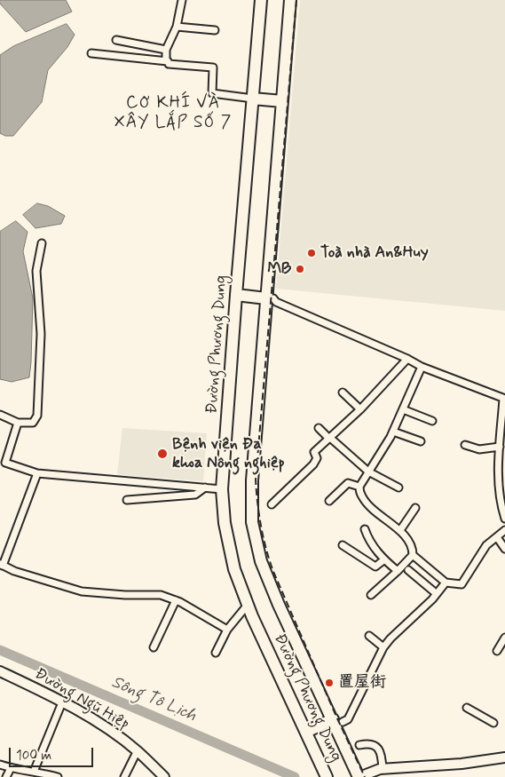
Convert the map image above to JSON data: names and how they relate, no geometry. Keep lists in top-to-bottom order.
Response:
{
  "streets": {
    "highway": ["Đường Phương Dung"],
    "street": ["Đường Ngũ Hiệp"]
  },
  "districts": ["CƠ KHÍ VÀ XÂY LẮP SỐ 7"],
  "water": ["Sông Tô Lịch"],
  "places": [
    "Toà nhà An&Huy",
    "MB",
    "Bệnh viện Đa khoa Nông nghiệp",
    "置屋街"
  ],
  "scale_bar": "100 m"
}
